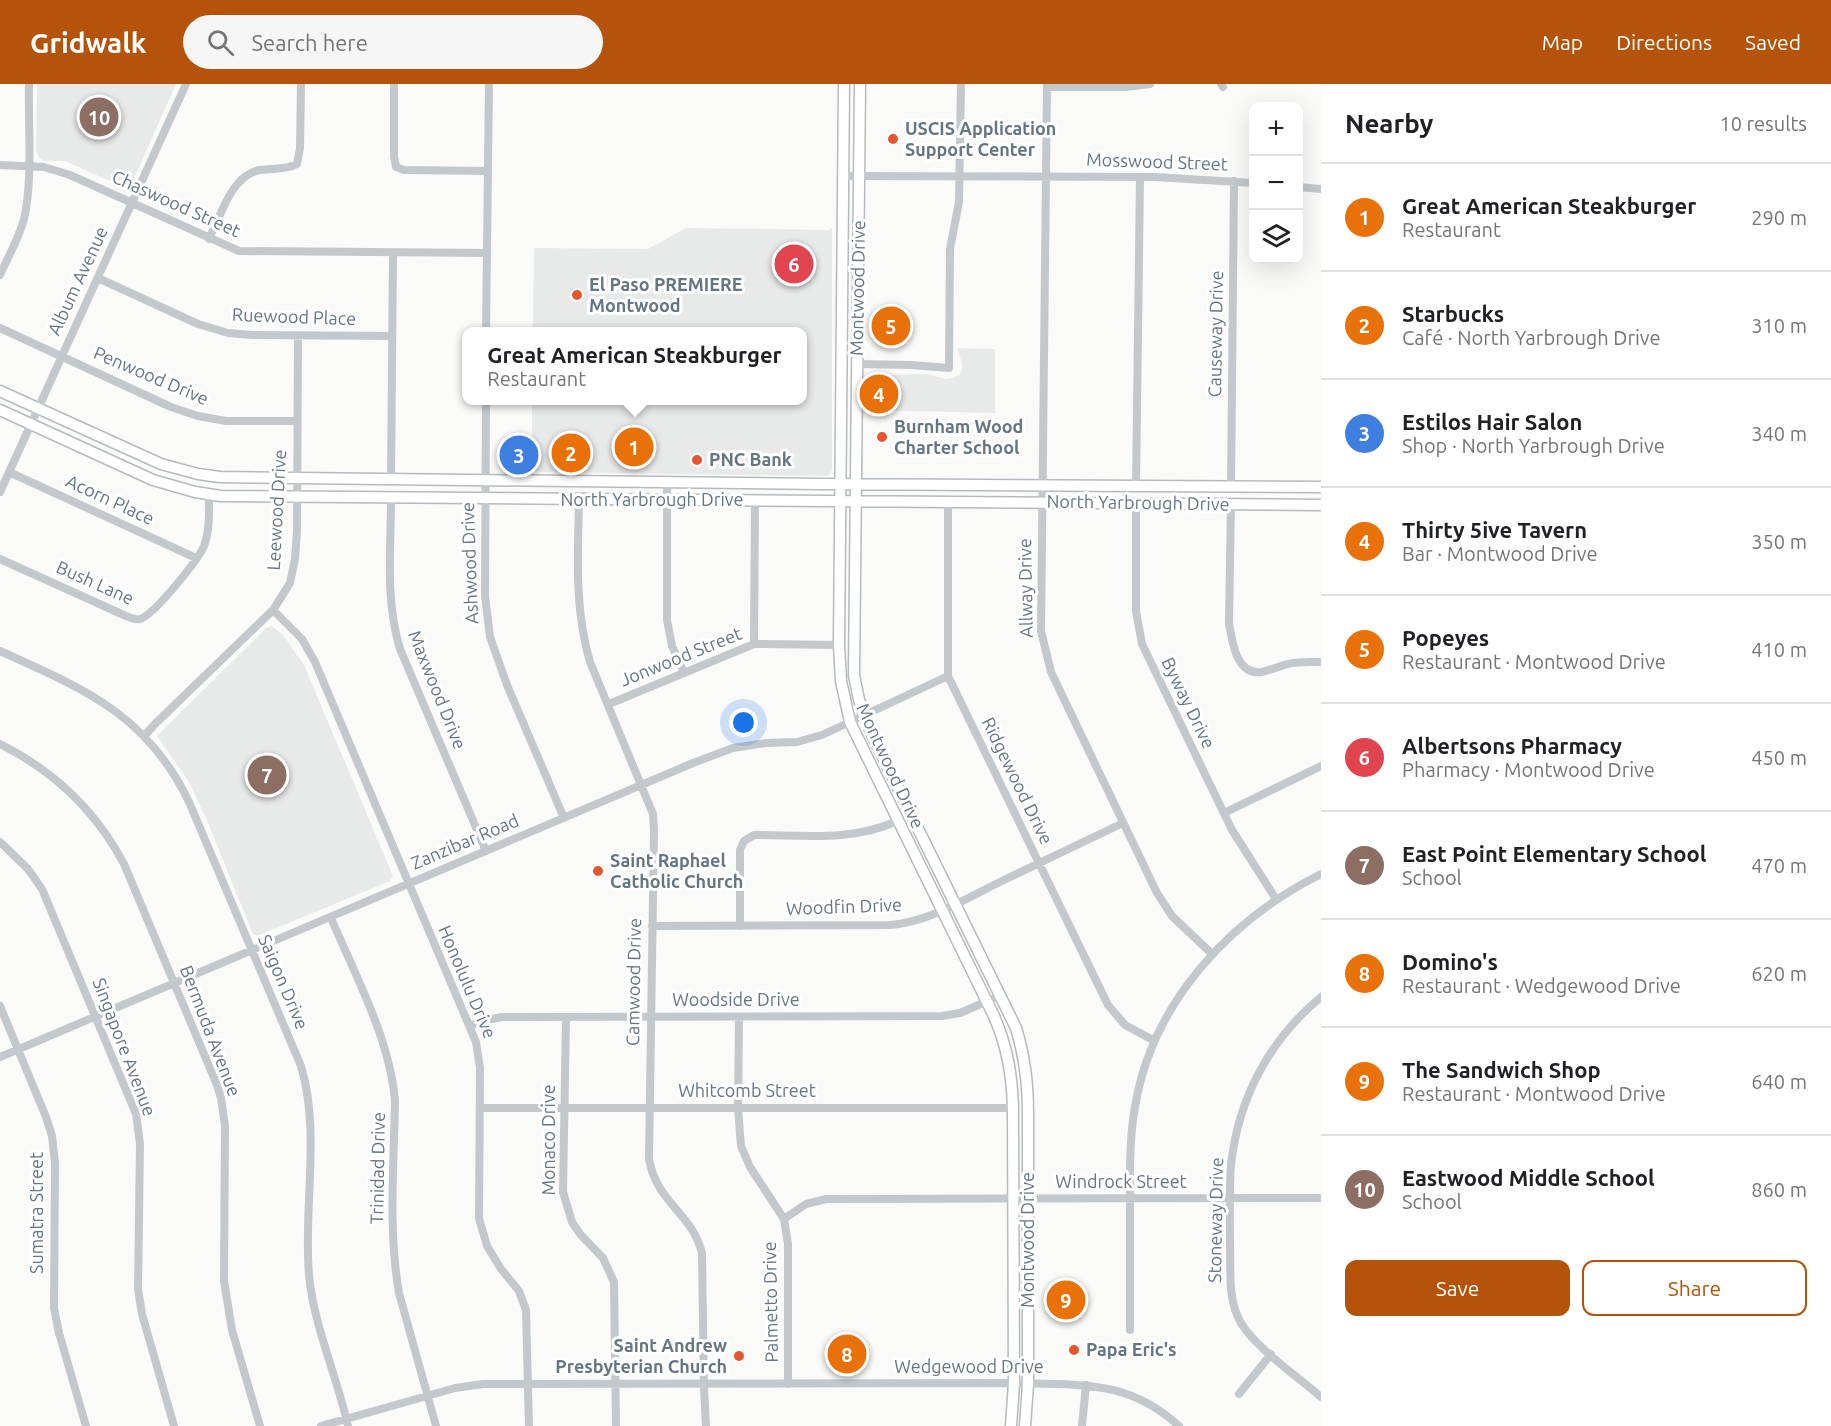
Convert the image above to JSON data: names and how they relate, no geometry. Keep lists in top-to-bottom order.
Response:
{
  "streets": {
    "main road": ["Montwood Drive", "North Yarbrough Drive"],
    "street": [
      "Mosswood Street",
      "Chaswood Street",
      "Album Avenue",
      "Ruewood Place",
      "Causeway Drive",
      "Penwood Drive",
      "Acorn Place",
      "Leewood Drive",
      "Ashwood Drive",
      "Bush Lane",
      "Allway Drive",
      "Jonwood Street",
      "Maxwood Drive",
      "Byway Drive",
      "Ridgewood Drive",
      "Zanzibar Road",
      "Woodfin Drive",
      "Saigon Drive",
      "Honolulu Drive",
      "Camwood Drive",
      "Woodside Drive",
      "Bermuda Avenue",
      "Singapore Avenue",
      "Whitcomb Street",
      "Monaco Drive",
      "Trinidad Drive",
      "Windrock Street",
      "Sumatra Street",
      "Stoneway Drive",
      "Palmetto Drive",
      "Wedgewood Drive"
    ]
  },
  "crossings": [
    ["Mosswood Street", "Montwood Drive"],
    ["Mosswood Street", "Causeway Drive"],
    ["Mosswood Street", "Allway Drive"],
    ["Chaswood Street", "Album Avenue"],
    ["Album Avenue", "Ruewood Place"],
    ["Album Avenue", "Penwood Drive"],
    ["Album Avenue", "Acorn Place"],
    ["Album Avenue", "North Yarbrough Drive"],
    ["Montwood Drive", "North Yarbrough Drive"],
    ["Montwood Drive", "Jonwood Street"],
    ["Montwood Drive", "Zanzibar Road"],
    ["Montwood Drive", "Woodfin Drive"],
    ["Montwood Drive", "Woodside Drive"],
    ["Montwood Drive", "Whitcomb Street"],
    ["Montwood Drive", "Windrock Street"],
    ["Montwood Drive", "Wedgewood Drive"],
    ["Ruewood Place", "Leewood Drive"],
    ["Causeway Drive", "North Yarbrough Drive"],
    ["Penwood Drive", "Leewood Drive"],
    ["Acorn Place", "Bush Lane"],
    ["North Yarbrough Drive", "Leewood Drive"],
    ["North Yarbrough Drive", "Ashwood Drive"],
    ["North Yarbrough Drive", "Bush Lane"],
    ["North Yarbrough Drive", "Allway Drive"],
    ["North Yarbrough Drive", "Maxwood Drive"],
    ["North Yarbrough Drive", "Byway Drive"],
    ["North Yarbrough Drive", "Ridgewood Drive"],
    ["North Yarbrough Drive", "Camwood Drive"],
    ["Leewood Drive", "Saigon Drive"],
    ["Leewood Drive", "Honolulu Drive"],
    ["Ashwood Drive", "Zanzibar Road"],
    ["Allway Drive", "Woodfin Drive"],
    ["Jonwood Street", "Camwood Drive"],
    ["Maxwood Drive", "Zanzibar Road"],
    ["Ridgewood Drive", "Zanzibar Road"],
    ["Ridgewood Drive", "Woodfin Drive"],
    ["Zanzibar Road", "Saigon Drive"],
    ["Zanzibar Road", "Honolulu Drive"],
    ["Zanzibar Road", "Camwood Drive"],
    ["Zanzibar Road", "Bermuda Avenue"],
    ["Zanzibar Road", "Singapore Avenue"],
    ["Zanzibar Road", "Trinidad Drive"],
    ["Zanzibar Road", "Sumatra Street"],
    ["Woodfin Drive", "Camwood Drive"],
    ["Saigon Drive", "Wedgewood Drive"],
    ["Honolulu Drive", "Woodside Drive"],
    ["Honolulu Drive", "Whitcomb Street"],
    ["Honolulu Drive", "Wedgewood Drive"],
    ["Camwood Drive", "Woodside Drive"],
    ["Camwood Drive", "Whitcomb Street"],
    ["Camwood Drive", "Wedgewood Drive"],
    ["Woodside Drive", "Monaco Drive"],
    ["Woodside Drive", "Palmetto Drive"],
    ["Whitcomb Street", "Monaco Drive"],
    ["Whitcomb Street", "Palmetto Drive"],
    ["Monaco Drive", "Wedgewood Drive"],
    ["Trinidad Drive", "Wedgewood Drive"],
    ["Windrock Street", "Stoneway Drive"],
    ["Windrock Street", "Palmetto Drive"],
    ["Palmetto Drive", "Wedgewood Drive"]
  ],
  "places": [
    "USCIS Application Support Center",
    "El Paso PREMIERE Montwood",
    "Burnham Wood Charter School",
    "PNC Bank",
    "Saint Raphael Catholic Church",
    "Papa Eric's",
    "Saint Andrew Presbyterian Church"
  ],
  "page": {
    "header": "Gridwalk",
    "search": "Search here",
    "nav": ["Map", "Directions", "Saved"],
    "heading": ["Nearby", "10 results"],
    "pins": [
      "10",
      "6",
      "5",
      "4",
      "1",
      "2",
      "3",
      "7",
      "9",
      "8"
    ],
    "map_buttons": ["+", "−"],
    "list": [
      {
        "mark": "1",
        "name": "Great American Steakburger",
        "note": "Restaurant",
        "value": "290 m"
      },
      {
        "mark": "2",
        "name": "Starbucks",
        "note": "Café · North Yarbrough Drive",
        "value": "310 m"
      },
      {
        "mark": "3",
        "name": "Estilos Hair Salon",
        "note": "Shop · North Yarbrough Drive",
        "value": "340 m"
      },
      {
        "mark": "4",
        "name": "Thirty 5ive Tavern",
        "note": "Bar · Montwood Drive",
        "value": "350 m"
      },
      {
        "mark": "5",
        "name": "Popeyes",
        "note": "Restaurant · Montwood Drive",
        "value": "410 m"
      },
      {
        "mark": "6",
        "name": "Albertsons Pharmacy",
        "note": "Pharmacy · Montwood Drive",
        "value": "450 m"
      },
      {
        "mark": "7",
        "name": "East Point Elementary School",
        "note": "School",
        "value": "470 m"
      },
      {
        "mark": "8",
        "name": "Domino's",
        "note": "Restaurant · Wedgewood Drive",
        "value": "620 m"
      },
      {
        "mark": "9",
        "name": "The Sandwich Shop",
        "note": "Restaurant · Montwood Drive",
        "value": "640 m"
      },
      {
        "mark": "10",
        "name": "Eastwood Middle School",
        "note": "School",
        "value": "860 m"
      }
    ],
    "popup": ["Great American Steakburger", "Restaurant"],
    "buttons": ["Save", "Share"]
  }
}
